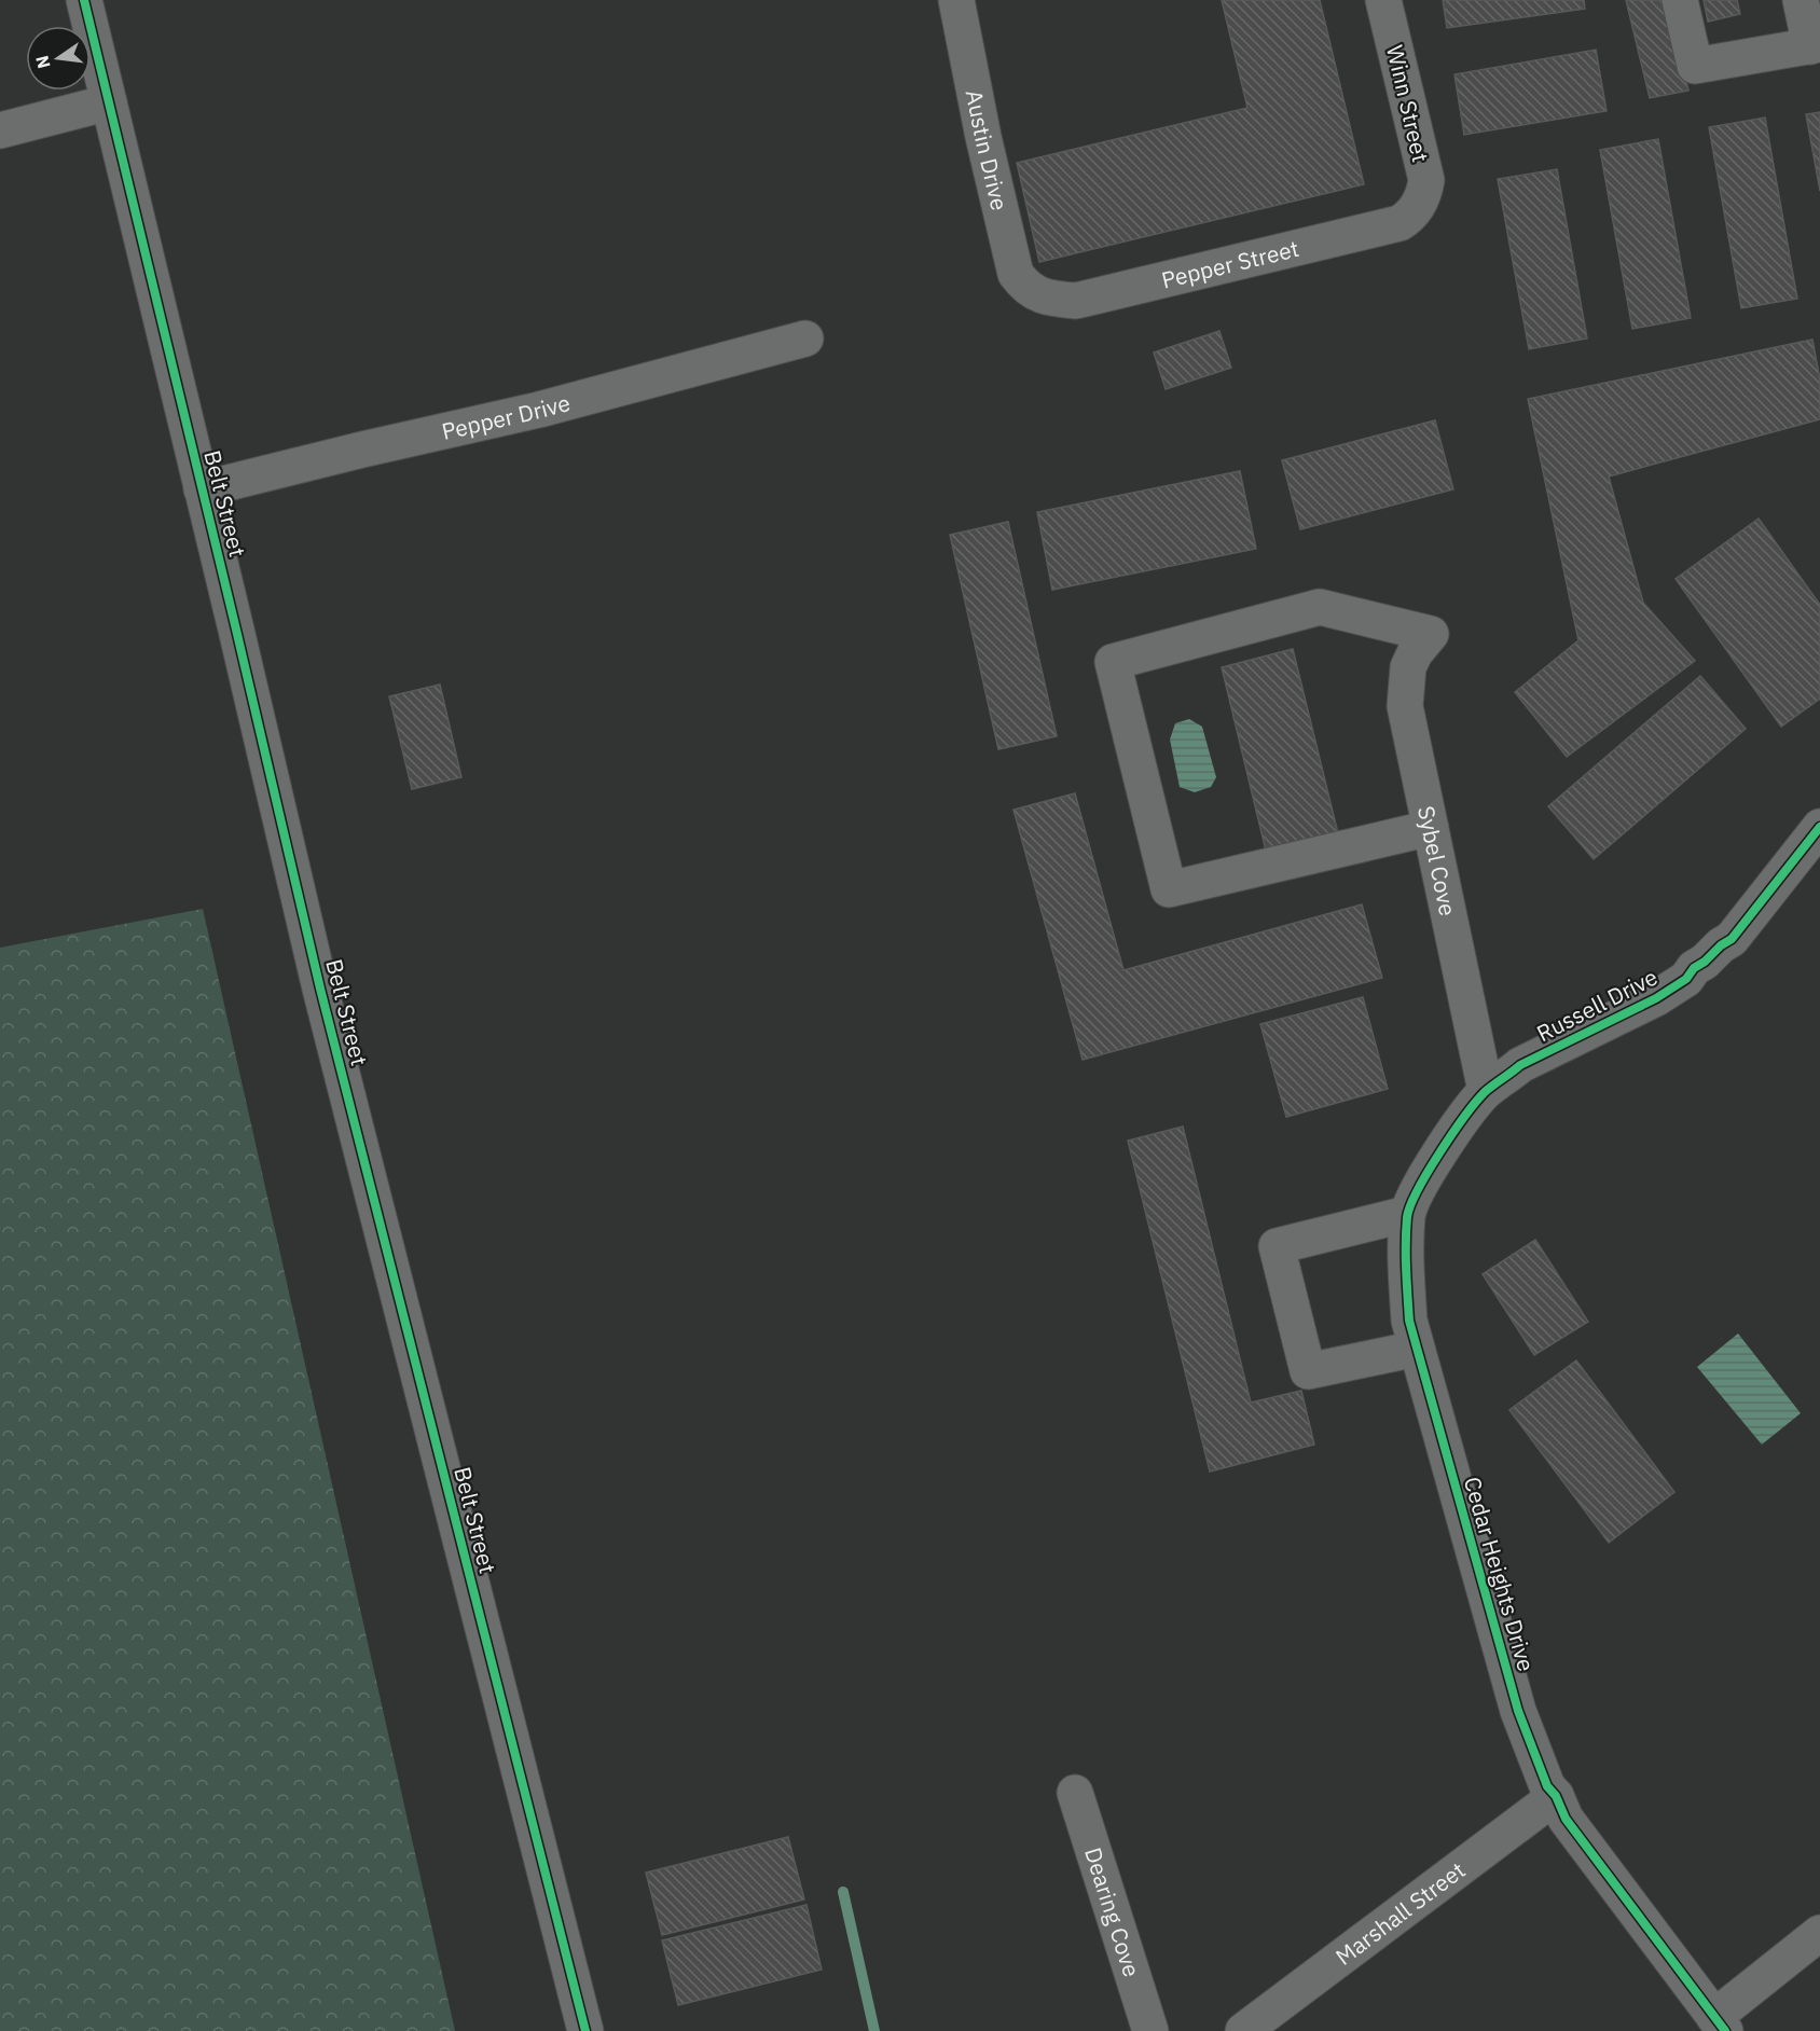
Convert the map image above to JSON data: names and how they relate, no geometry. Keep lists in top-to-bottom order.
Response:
{
  "streets": {
    "street": [
      "Winn Street",
      "Austin Drive",
      "Pepper Street",
      "Pepper Drive",
      "Belt Street",
      "Sybel Cove",
      "Russell Drive",
      "Cedar Heights Drive",
      "Dearing Cove",
      "Marshall Street"
    ]
  },
  "crossings": [
    ["Winn Street", "Pepper Street"],
    ["Austin Drive", "Pepper Street"],
    ["Pepper Drive", "Belt Street"],
    ["Sybel Cove", "Russell Drive"],
    ["Sybel Cove", "Cedar Heights Drive"],
    ["Russell Drive", "Cedar Heights Drive"],
    ["Cedar Heights Drive", "Marshall Street"]
  ],
  "north": "left"
}
